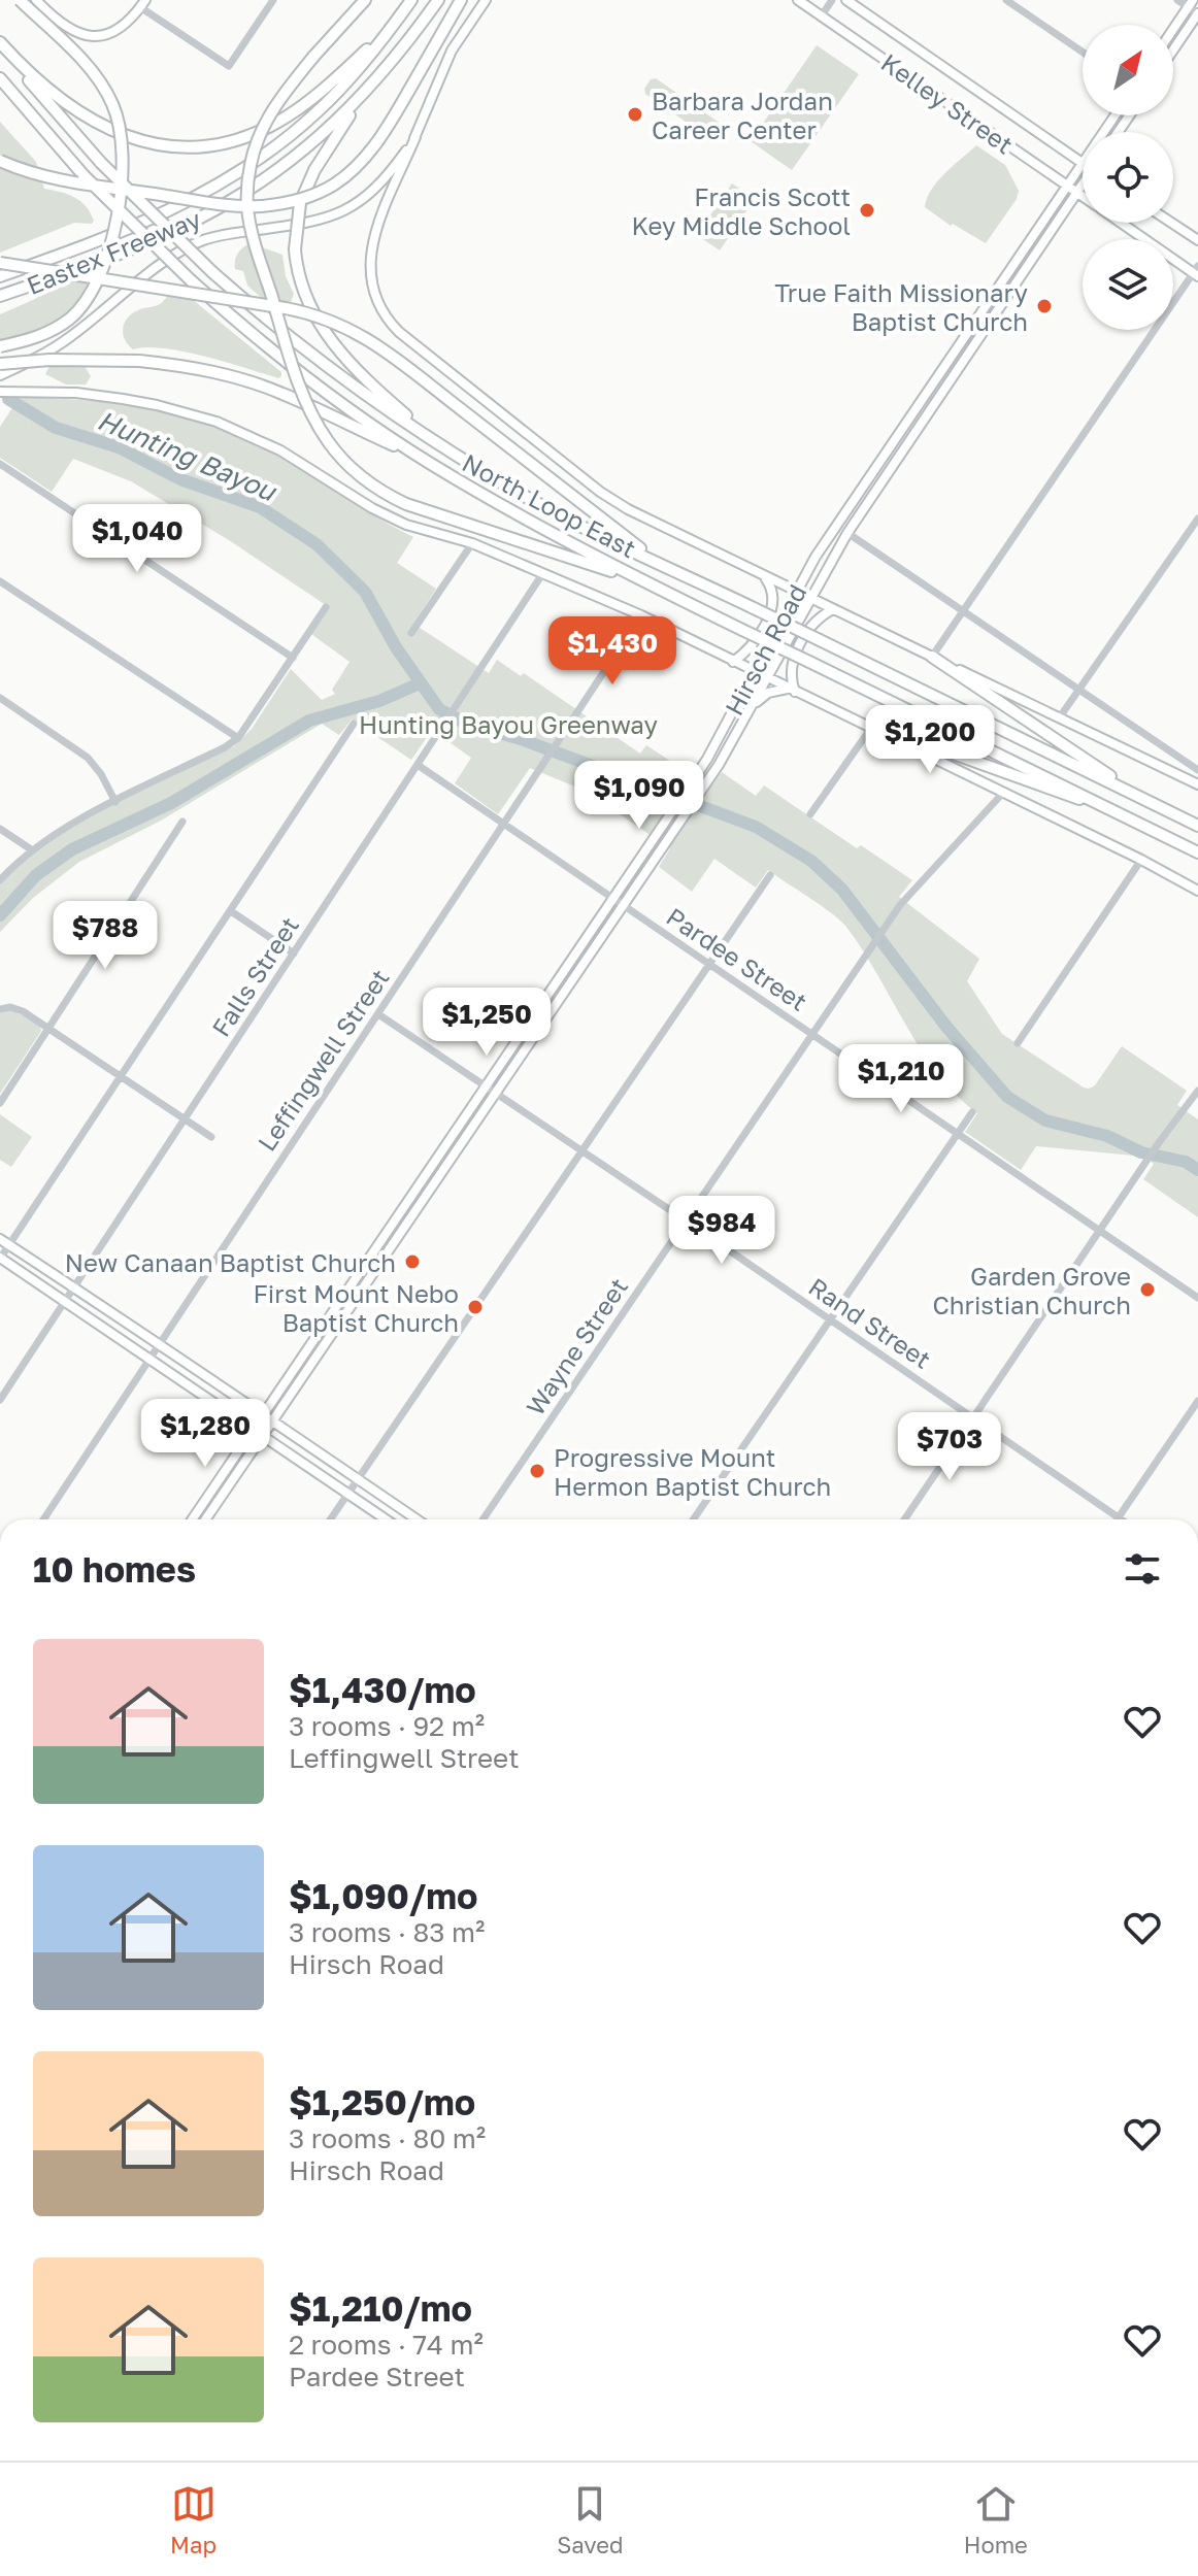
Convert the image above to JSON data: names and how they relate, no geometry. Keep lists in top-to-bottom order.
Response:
{
  "streets": {
    "highway": ["Eastex Freeway", "North Loop East"],
    "main road": ["Kelley Street", "Hirsch Road"],
    "street": [
      "Pardee Street",
      "Falls Street",
      "Leffingwell Street",
      "Rand Street",
      "Wayne Street"
    ]
  },
  "crossings": [
    ["Kelley Street", "Hirsch Road"],
    ["Hirsch Road", "Pardee Street"],
    ["Hirsch Road", "Rand Street"],
    ["Pardee Street", "Falls Street"],
    ["Pardee Street", "Leffingwell Street"],
    ["Pardee Street", "Wayne Street"],
    ["Leffingwell Street", "Rand Street"],
    ["Rand Street", "Wayne Street"]
  ],
  "water": ["Hunting Bayou"],
  "parks": ["Hunting Bayou Greenway"],
  "places": [
    "Barbara Jordan Career Center",
    "Francis Scott Key Middle School",
    "True Faith Missionary Baptist Church",
    "New Canaan Baptist Church",
    "Garden Grove Christian Church",
    "First Mount Nebo Baptist Church",
    "Progressive Mount Hermon Baptist Church"
  ],
  "north": "top right",
  "page": {
    "price": [
      "$1,040",
      "$1,430",
      "$1,200",
      "$1,090",
      "$788",
      "$1,250",
      "$1,210",
      "$984",
      "$1,280",
      "$703"
    ],
    "heading": "10 homes",
    "list": [
      {
        "name": "$1,430/mo",
        "note": "3 rooms · 92 m² · Leffingwell Street"
      },
      {
        "name": "$1,090/mo",
        "note": "3 rooms · 83 m² · Hirsch Road"
      },
      {
        "name": "$1,250/mo",
        "note": "3 rooms · 80 m² · Hirsch Road"
      },
      {
        "name": "$1,210/mo",
        "note": "2 rooms · 74 m² · Pardee Street"
      }
    ],
    "tabs": ["Map", "Saved", "Home"]
  }
}
